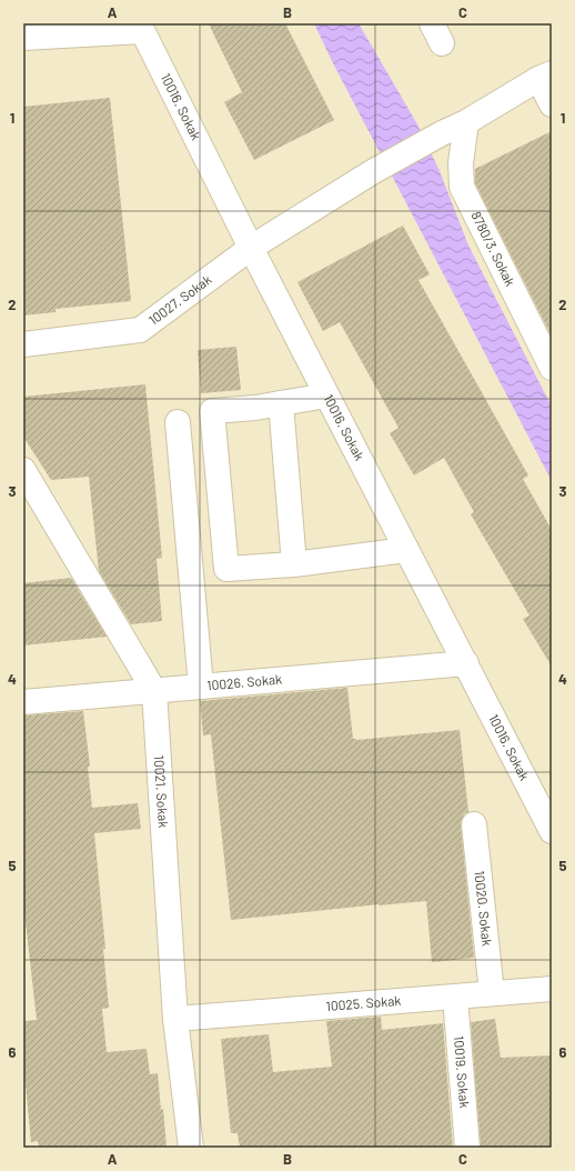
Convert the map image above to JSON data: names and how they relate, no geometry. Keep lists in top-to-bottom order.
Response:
{
  "streets": {
    "street": [
      "10016. Sokak",
      "8780/3. Sokak",
      "10027. Sokak",
      "10026. Sokak",
      "10021. Sokak",
      "10020. Sokak",
      "10025. Sokak",
      "10019. Sokak"
    ]
  },
  "crossings": [
    ["10016. Sokak", "10027. Sokak"],
    ["10016. Sokak", "10026. Sokak"],
    ["8780/3. Sokak", "10027. Sokak"],
    ["10026. Sokak", "10021. Sokak"],
    ["10021. Sokak", "10025. Sokak"],
    ["10020. Sokak", "10025. Sokak"],
    ["10025. Sokak", "10019. Sokak"]
  ],
  "grid": {
    "columns": ["A", "B", "C"],
    "rows": [
      "1",
      "2",
      "3",
      "4",
      "5",
      "6"
    ]
  }
}
